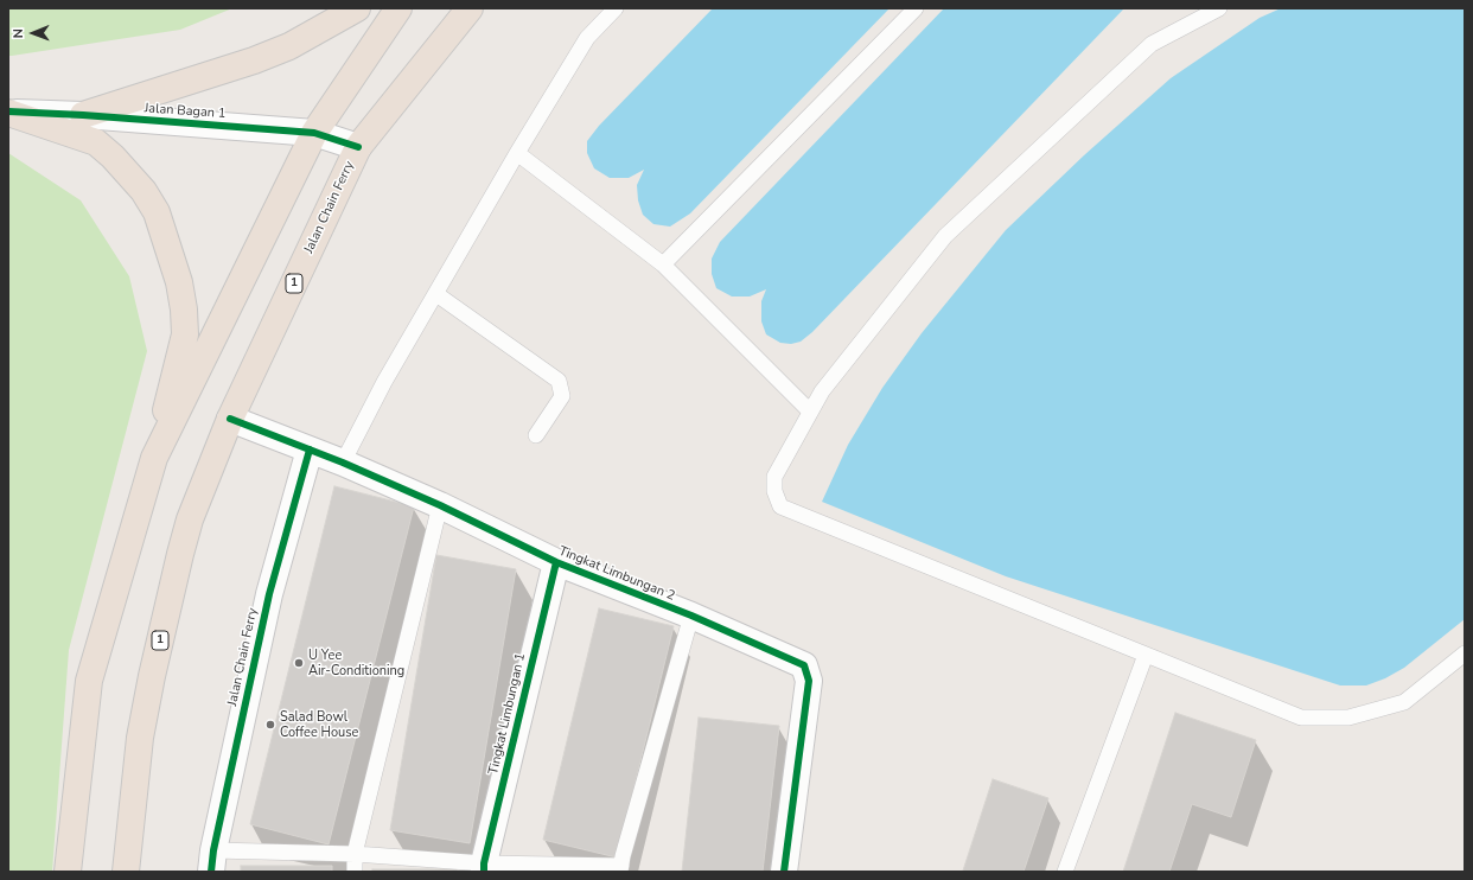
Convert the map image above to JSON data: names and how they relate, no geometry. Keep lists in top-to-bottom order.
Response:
{
  "streets": {
    "highway": ["Jalan Chain Ferry", "1"],
    "street": ["Jalan Bagan 1", "Tingkat Limbungan 2", "Tingkat Limbungan 1"]
  },
  "crossings": [
    ["Jalan Bagan 1", "Jalan Chain Ferry"],
    ["Jalan Chain Ferry", "Tingkat Limbungan 2"],
    ["Tingkat Limbungan 2", "Tingkat Limbungan 1"]
  ],
  "places": ["U Yee Air-Conditioning", "Salad Bowl Coffee House"],
  "north": "left"
}
